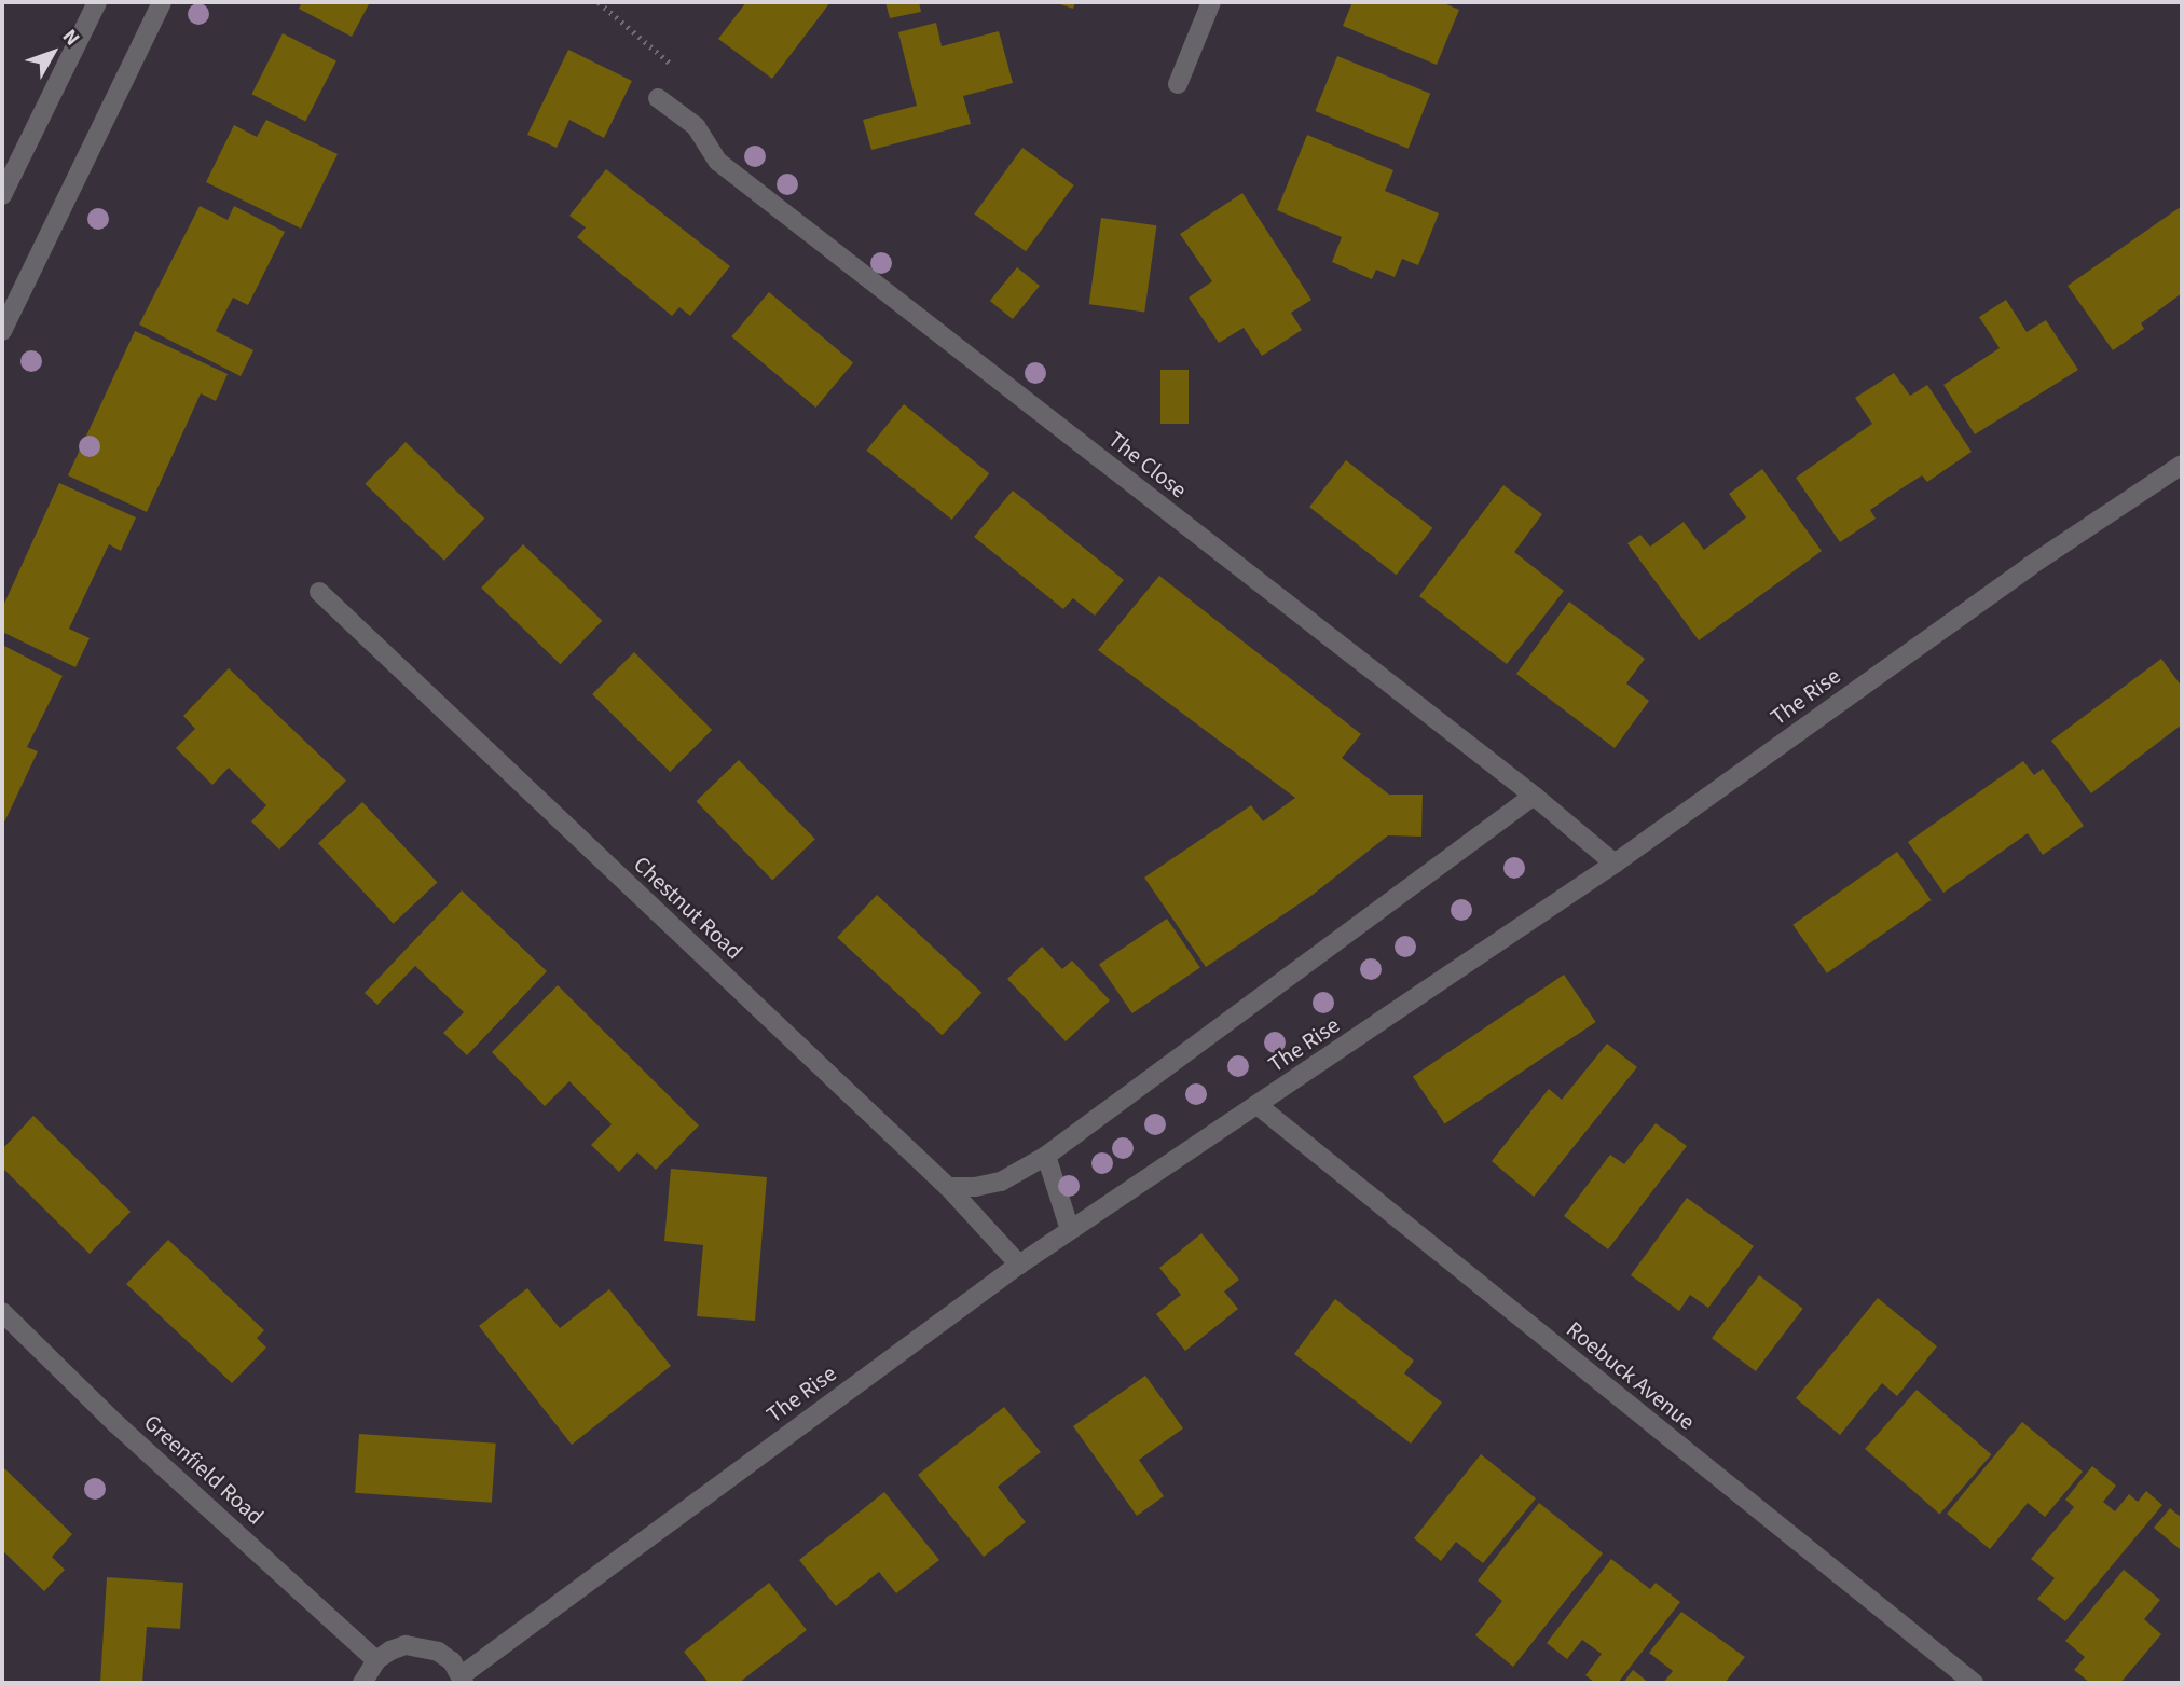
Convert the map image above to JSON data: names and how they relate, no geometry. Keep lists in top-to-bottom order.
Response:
{
  "streets": {
    "street": [
      "The Close",
      "The Rise",
      "Chestnut Road",
      "Roebuck Avenue",
      "Greenfield Road"
    ]
  },
  "crossings": [
    ["The Close", "The Rise"],
    ["The Rise", "Chestnut Road"],
    ["The Rise", "Roebuck Avenue"]
  ],
  "north": "top right"
}
